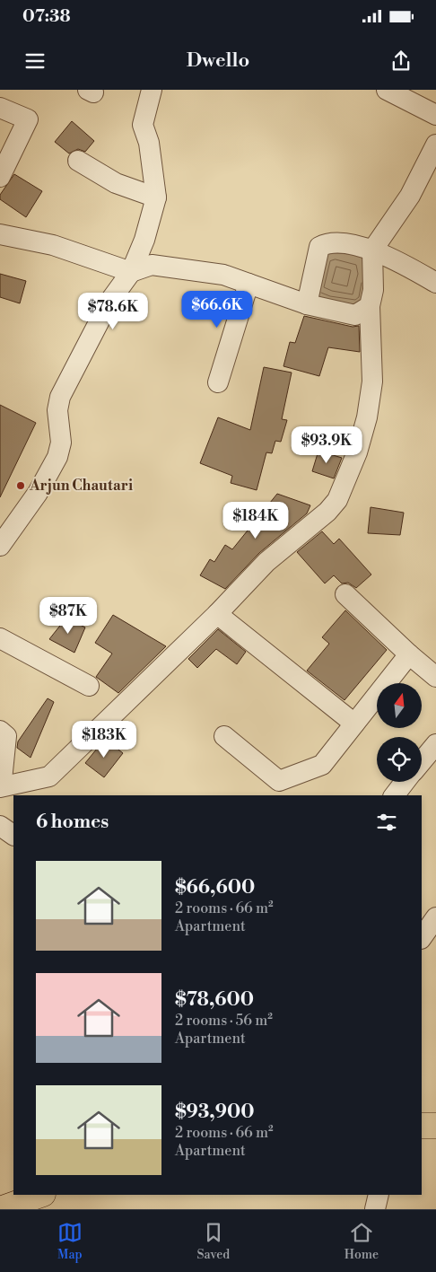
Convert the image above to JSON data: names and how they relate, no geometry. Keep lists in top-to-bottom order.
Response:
{
  "places": ["Arjun Chautari"],
  "north": "top",
  "page": {
    "status": "07:38",
    "header": "Dwello",
    "price": [
      "$66.6K",
      "$78.6K",
      "$93.9K",
      "$184K",
      "$87K",
      "$183K"
    ],
    "heading": "6 homes",
    "list": [
      {
        "name": "$66,600",
        "note": "2 rooms · 66 m² · Apartment"
      },
      {
        "name": "$78,600",
        "note": "2 rooms · 56 m² · Apartment"
      },
      {
        "name": "$93,900",
        "note": "2 rooms · 66 m² · Apartment"
      }
    ],
    "tabs": ["Map", "Saved", "Home"]
  }
}
